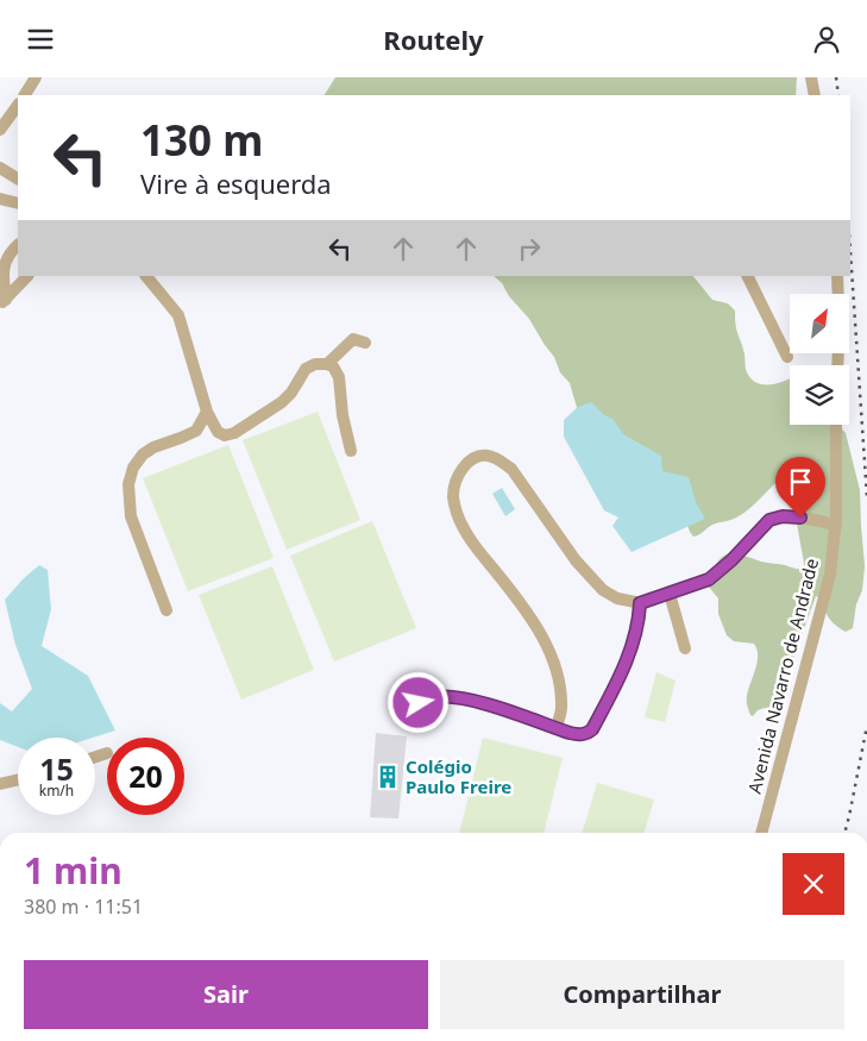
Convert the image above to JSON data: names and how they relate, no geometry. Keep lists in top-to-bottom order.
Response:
{
  "streets": {
    "street": ["Avenida Navarro de Andrade"]
  },
  "places": {
    "building": ["Colégio Paulo Freire"]
  },
  "north": "top right",
  "page": {
    "header": "Routely",
    "turn": ["130 m", "Vire à esquerda"],
    "speed": "15 km/h",
    "limit": "20",
    "heading": ["1 min", "380 m · 11:51"],
    "buttons": ["Sair", "Compartilhar"]
  }
}
